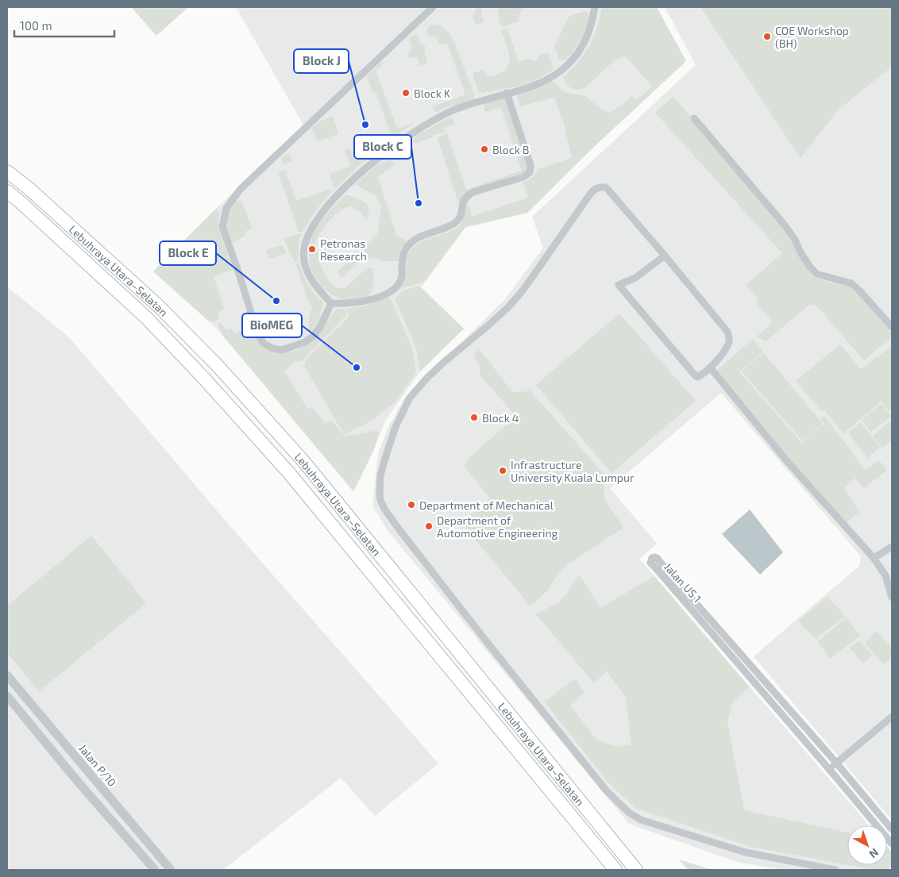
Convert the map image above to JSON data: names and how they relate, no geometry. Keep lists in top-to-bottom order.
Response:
{
  "streets": {
    "highway": ["Lebuhraya Utara–Selatan"],
    "street": ["Jalan US 1", "Jalan P/10"]
  },
  "places": [
    "COE Workshop (BH)",
    "Block K",
    "Block J",
    "Block B",
    "Block C",
    "Petronas Research",
    "Block E",
    "BioMEG",
    "Block 4",
    "Infrastructure University Kuala Lumpur",
    "Department of Mechanical",
    "Department of Automotive Engineering"
  ],
  "scale_bar": "100 m",
  "north": "bottom right"
}
